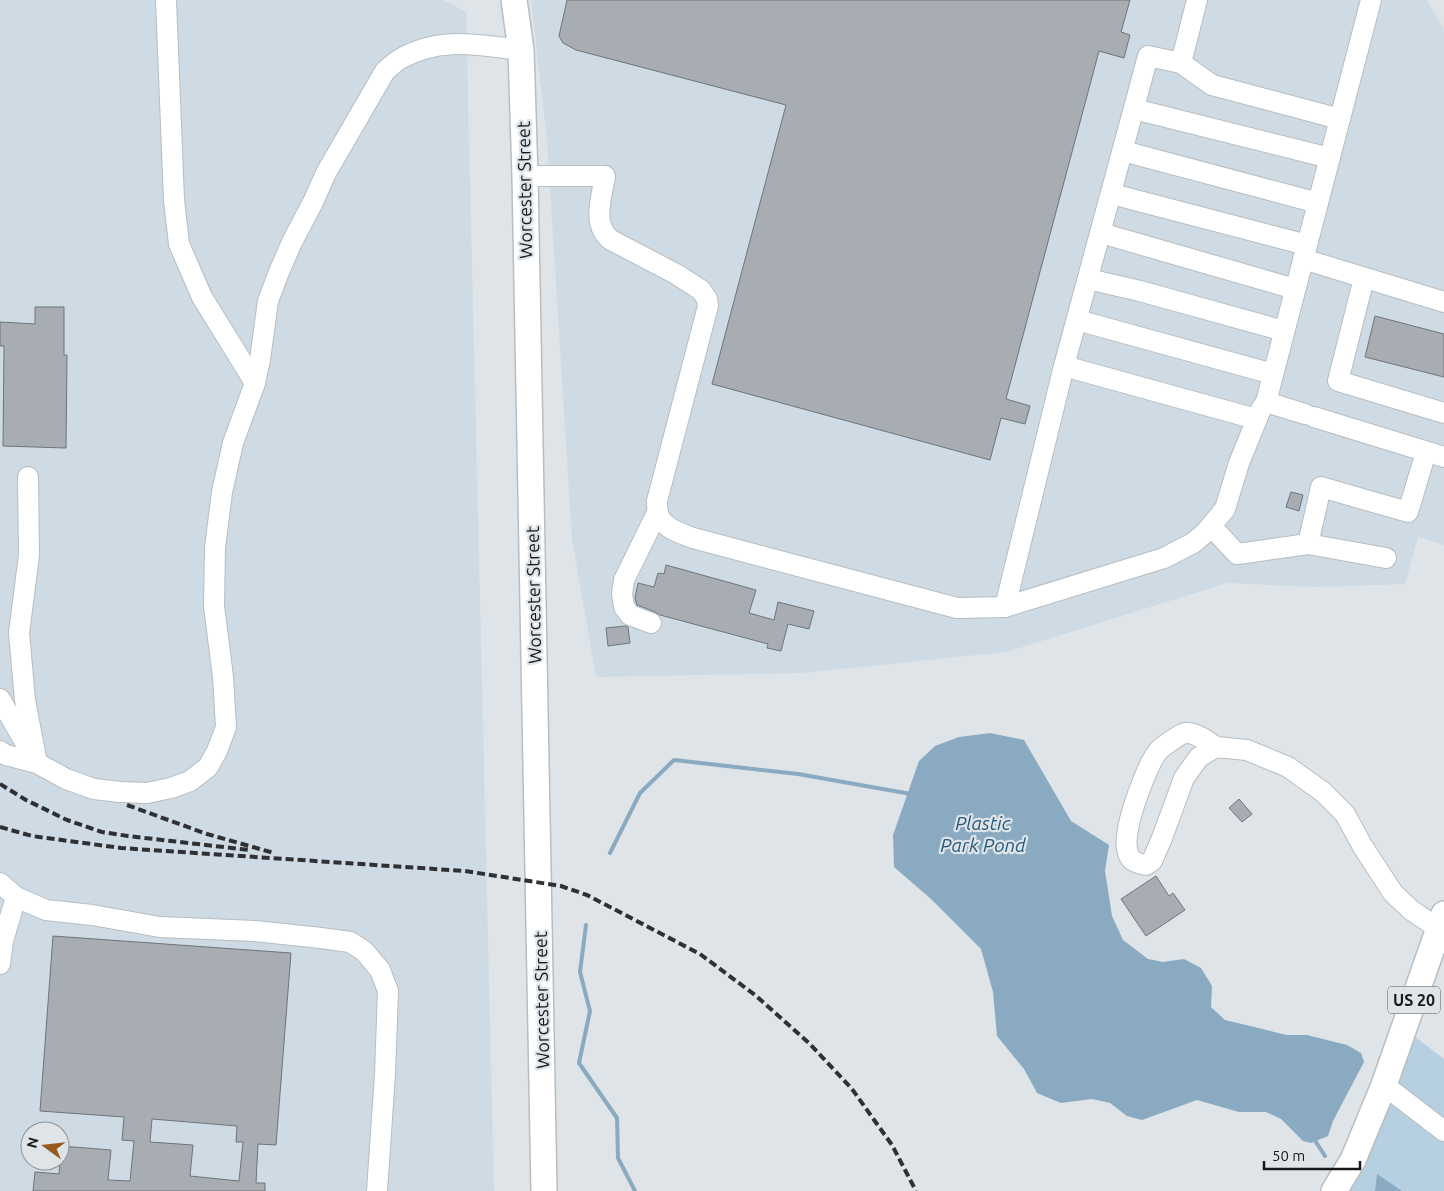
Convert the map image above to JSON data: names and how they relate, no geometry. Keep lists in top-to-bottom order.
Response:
{
  "streets": {
    "main road": ["Worcester Street", "US 20"]
  },
  "water": ["Plastic Park Pond"],
  "scale_bar": "50 m",
  "north": "left"
}
